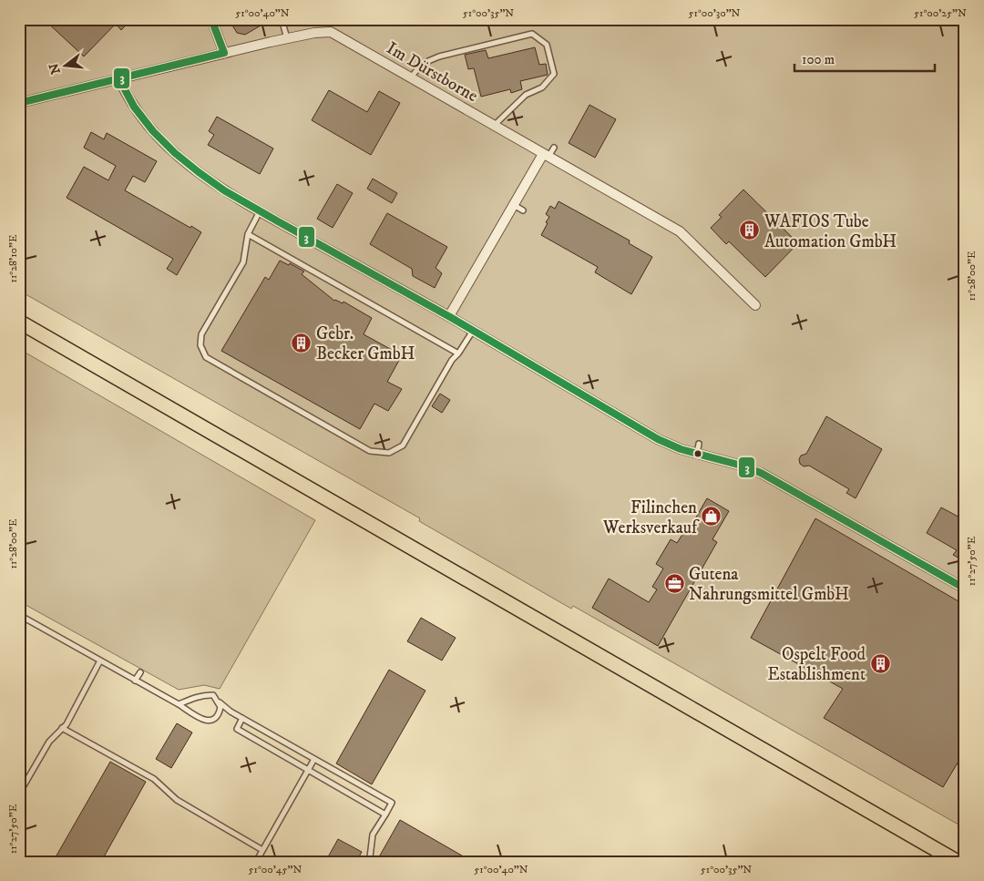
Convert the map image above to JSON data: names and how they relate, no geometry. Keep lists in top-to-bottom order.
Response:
{
  "streets": {
    "street": ["Im Dürstborne"]
  },
  "places": {
    "building": ["WAFIOS Tube Automation GmbH", "Gebr. Becker GmbH", "Ospelt Food Establishment"],
    "shop": ["Filinchen Werksverkauf"],
    "office": ["Gutena Nahrungsmittel GmbH"]
  },
  "lines": ["transit line 3"],
  "scale_bar": "100 m",
  "north": "left",
  "coordinates": [
    "51°00'40\"N",
    "51°00'35\"N",
    "51°00'30\"N",
    "51°00'25\"N",
    "11°28'10\"E",
    "11°28'00\"E",
    "11°27'50\"E",
    "51°00'45\"N"
  ]
}
